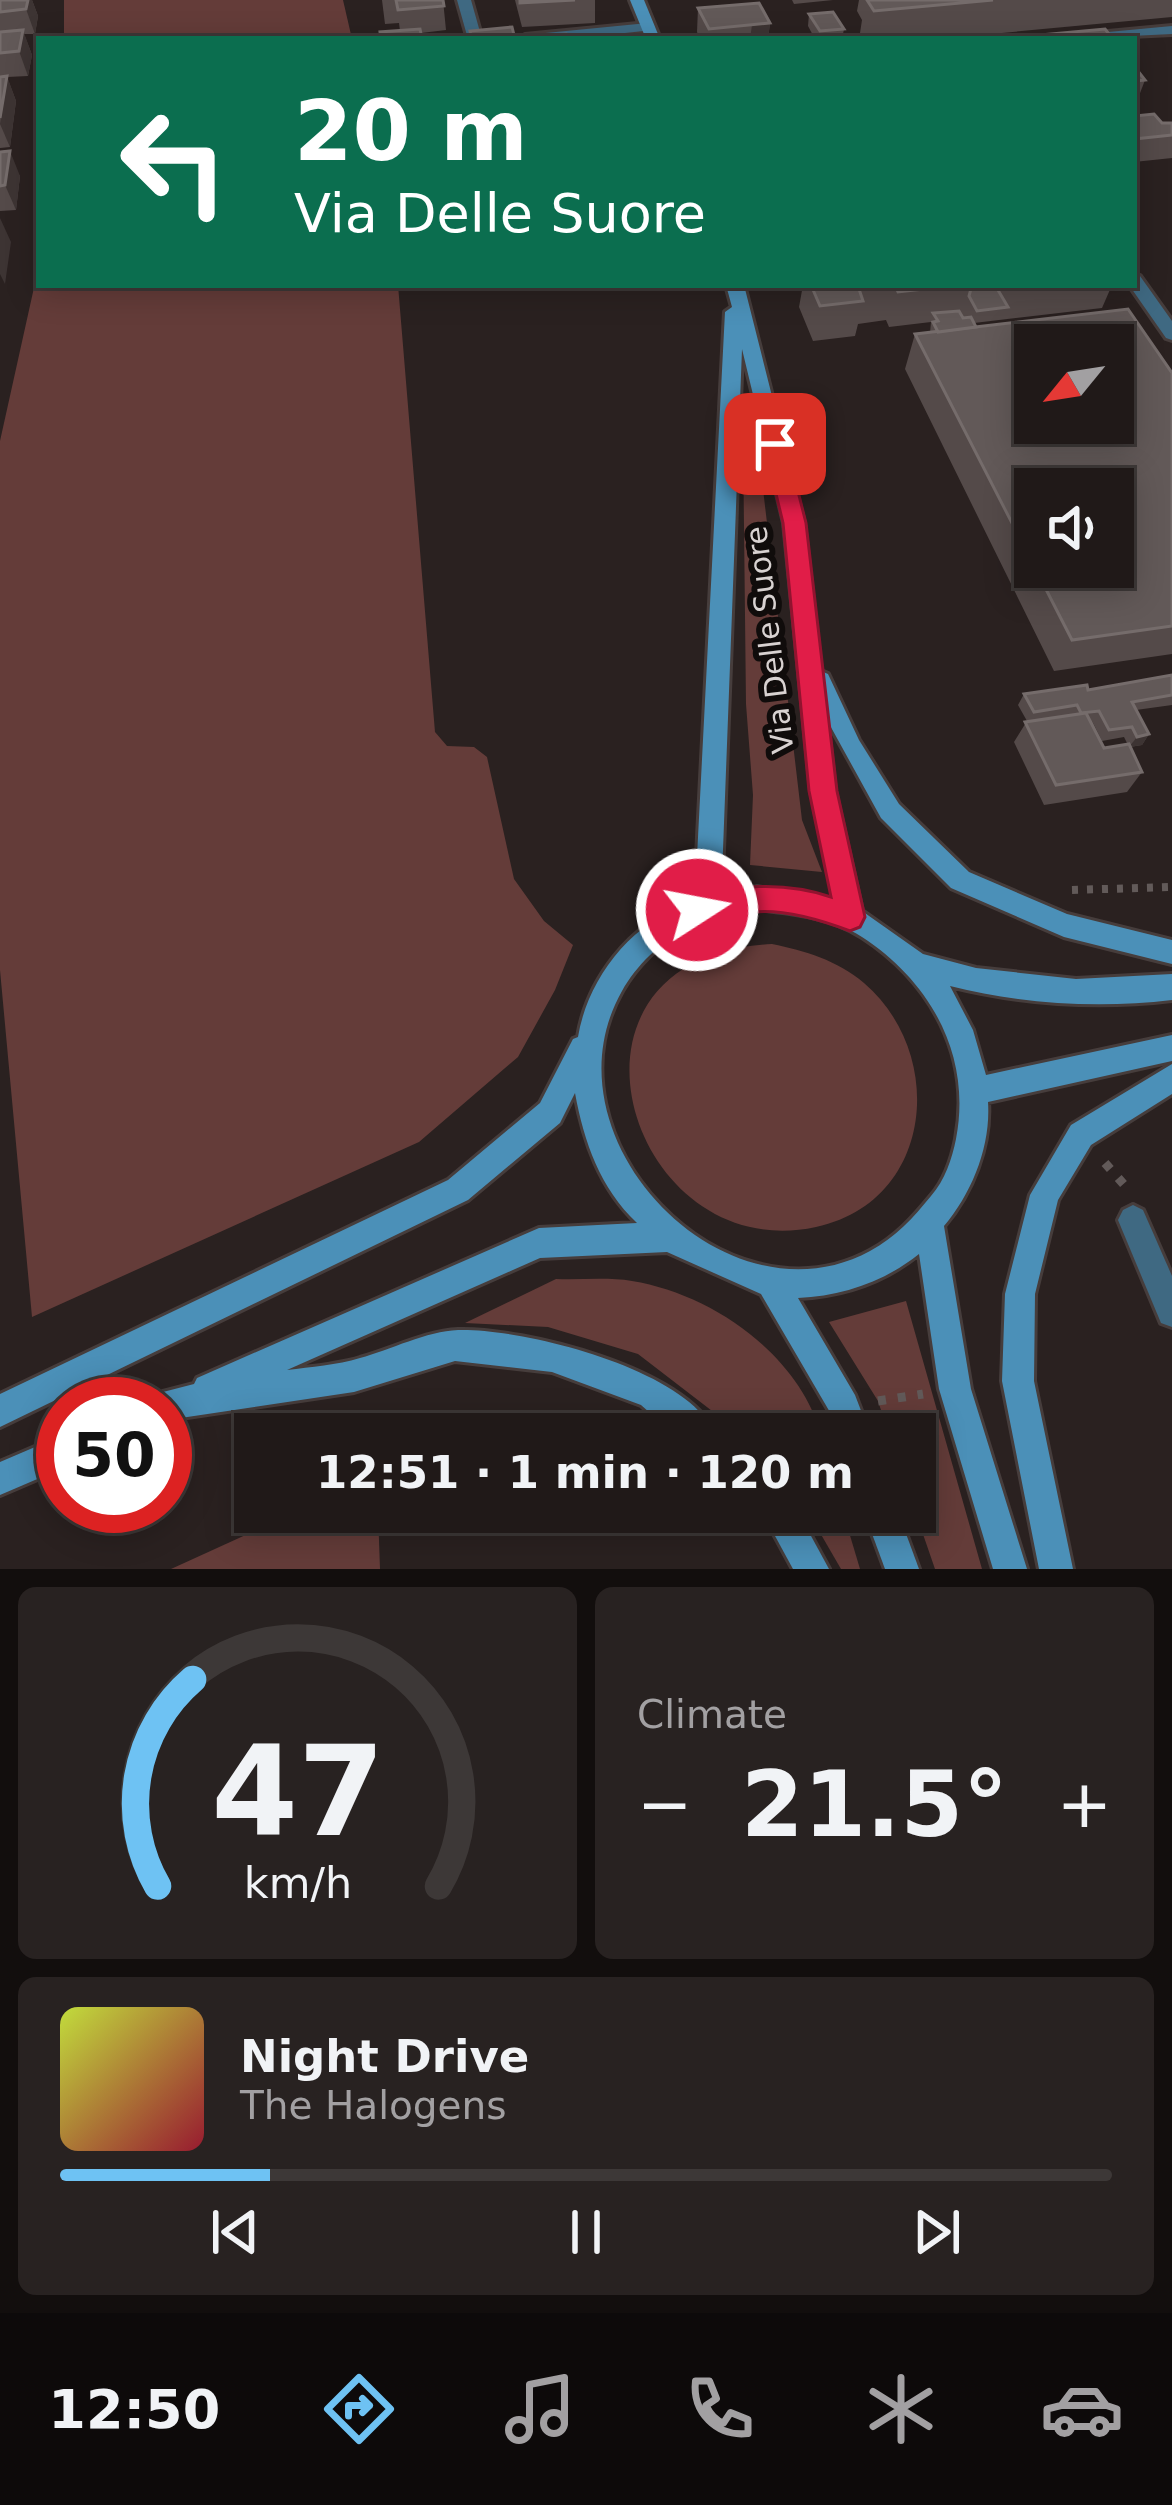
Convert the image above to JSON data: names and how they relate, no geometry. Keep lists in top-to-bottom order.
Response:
{
  "streets": {
    "street": ["Via Delle Suore"]
  },
  "north": "bottom left",
  "page": {
    "turn": ["20 m", "Via Delle Suore"],
    "limit": "50",
    "trip": "12:51 · 1 min · 120 m",
    "tile": "Climate",
    "heat": ["−", "21.5°", "+"],
    "song": ["Night Drive", "The Halogens"],
    "tabs": "12:50",
    "gauge": ["47", "km/h"]
  }
}
